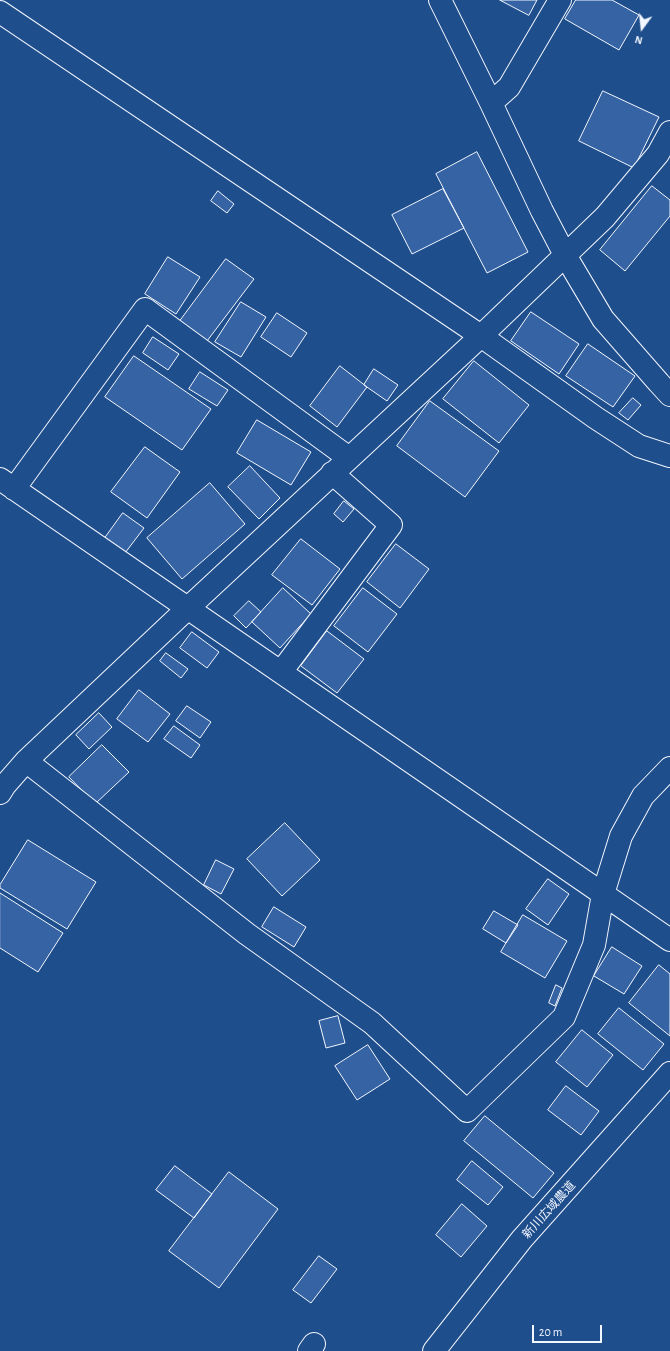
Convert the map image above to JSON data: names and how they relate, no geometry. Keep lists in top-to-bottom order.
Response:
{
  "streets": {
    "street": ["新川広域農道"]
  },
  "scale_bar": "20 m",
  "north": "bottom"
}
